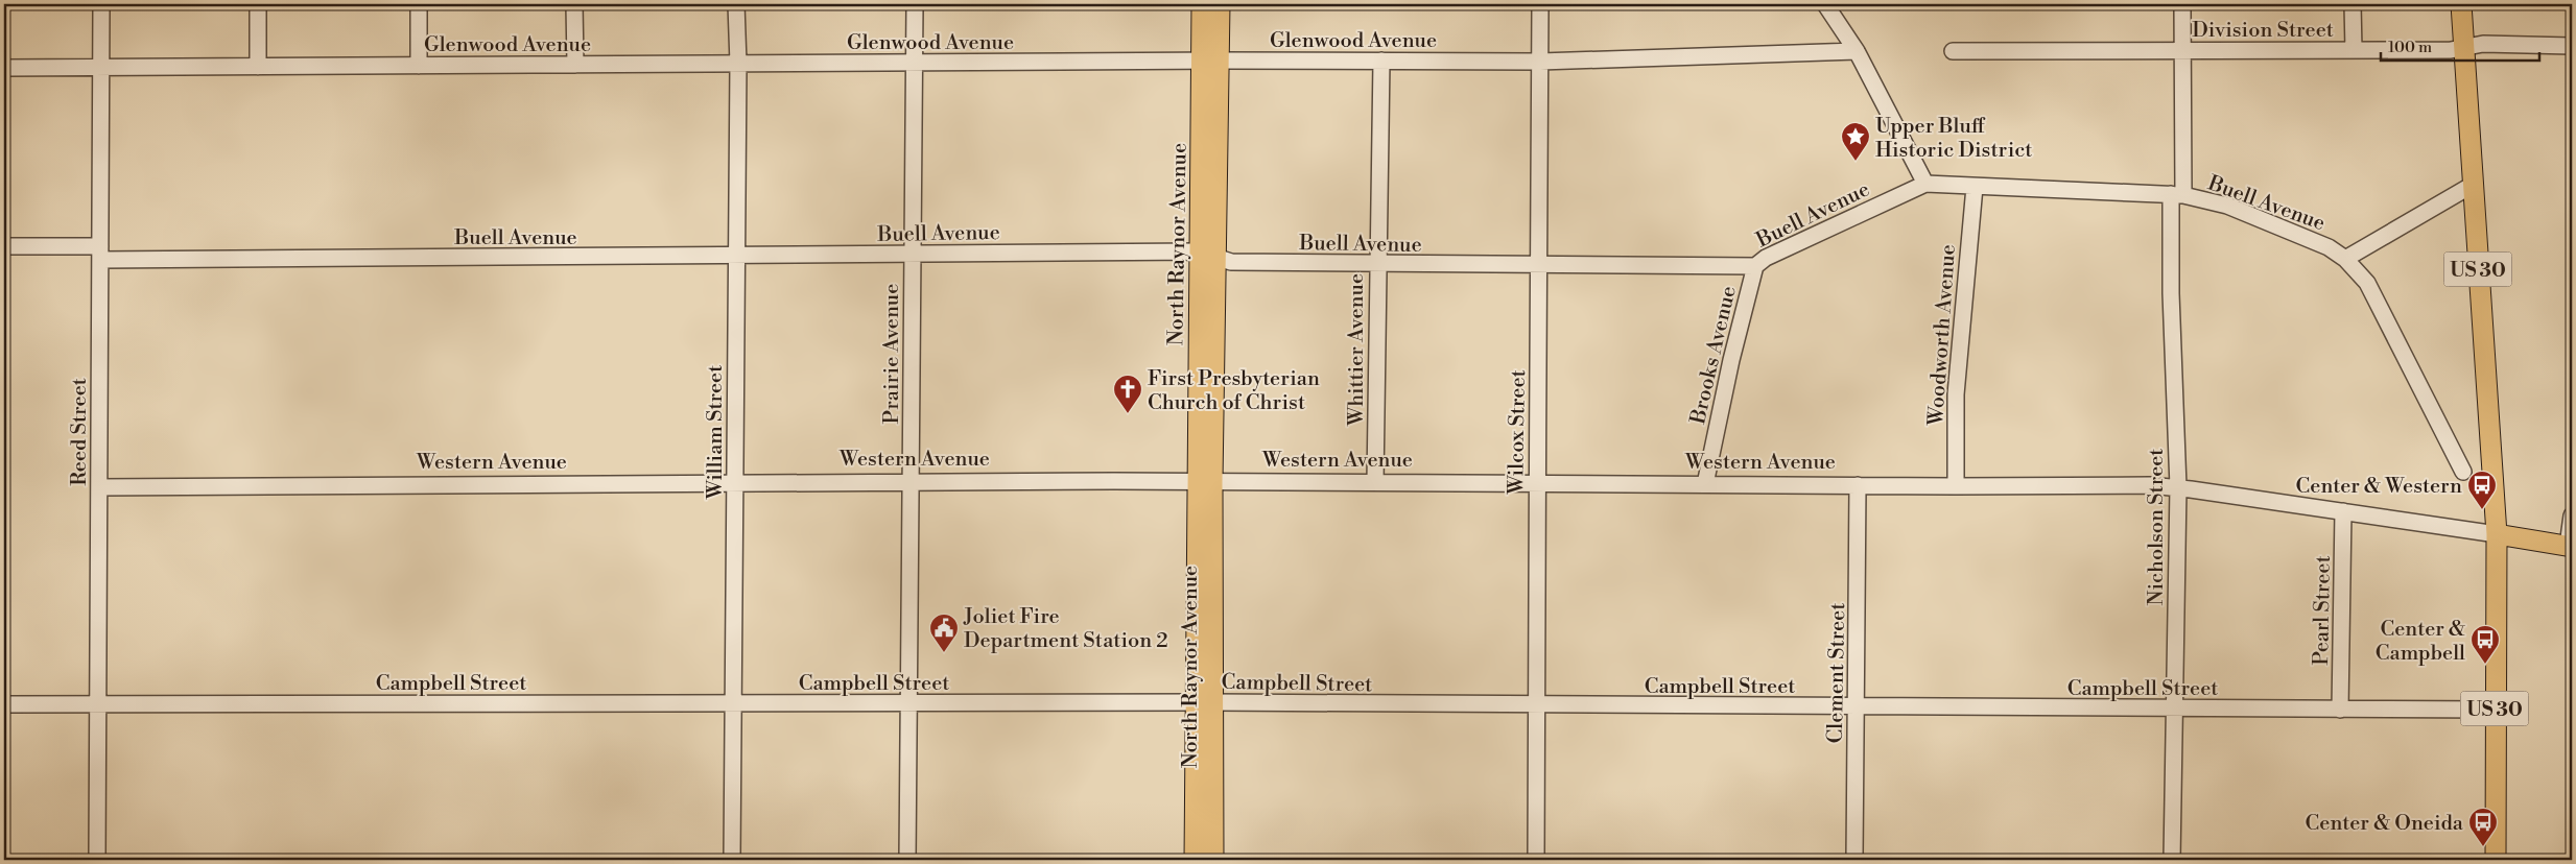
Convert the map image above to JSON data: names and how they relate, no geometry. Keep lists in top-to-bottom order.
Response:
{
  "streets": {
    "main road": ["North Raynor Avenue", "US 30", "Western Avenue"],
    "street": [
      "Division Street",
      "Glenwood Avenue",
      "Buell Avenue",
      "Woodworth Avenue",
      "Whittier Avenue",
      "Prairie Avenue",
      "Brooks Avenue",
      "Reed Street",
      "William Street",
      "Wilcox Street",
      "Nicholson Street",
      "Pearl Street",
      "Clement Street",
      "Campbell Street"
    ]
  },
  "crossings": [
    ["Division Street", "US 30"],
    ["Division Street", "Nicholson Street"],
    ["Glenwood Avenue", "North Raynor Avenue"],
    ["Glenwood Avenue", "Whittier Avenue"],
    ["Glenwood Avenue", "Prairie Avenue"],
    ["Glenwood Avenue", "Reed Street"],
    ["Glenwood Avenue", "William Street"],
    ["Glenwood Avenue", "Wilcox Street"],
    ["Buell Avenue", "North Raynor Avenue"],
    ["Buell Avenue", "Woodworth Avenue"],
    ["Buell Avenue", "Whittier Avenue"],
    ["Buell Avenue", "Prairie Avenue"],
    ["Buell Avenue", "Brooks Avenue"],
    ["Buell Avenue", "Reed Street"],
    ["Buell Avenue", "William Street"],
    ["Buell Avenue", "Wilcox Street"],
    ["Buell Avenue", "Nicholson Street"],
    ["North Raynor Avenue", "Western Avenue"],
    ["North Raynor Avenue", "Campbell Street"],
    ["US 30", "Western Avenue"],
    ["US 30", "Campbell Street"],
    ["Woodworth Avenue", "Western Avenue"],
    ["Whittier Avenue", "Western Avenue"],
    ["Prairie Avenue", "Western Avenue"],
    ["Prairie Avenue", "Campbell Street"],
    ["Brooks Avenue", "Western Avenue"],
    ["Reed Street", "Western Avenue"],
    ["Reed Street", "Campbell Street"],
    ["William Street", "Western Avenue"],
    ["William Street", "Campbell Street"],
    ["Wilcox Street", "Western Avenue"],
    ["Wilcox Street", "Campbell Street"],
    ["Western Avenue", "Nicholson Street"],
    ["Western Avenue", "Pearl Street"],
    ["Western Avenue", "Clement Street"],
    ["Nicholson Street", "Campbell Street"],
    ["Pearl Street", "Campbell Street"],
    ["Clement Street", "Campbell Street"]
  ],
  "places": {
    "place": ["Upper Bluff Historic District"],
    "church": ["First Presbyterian Church of Christ"],
    "bus stop": ["Center & Western", "Center & Campbell", "Center & Oneida"],
    "public building": ["Joliet Fire Department Station 2"]
  },
  "scale_bar": "100 m"
}
